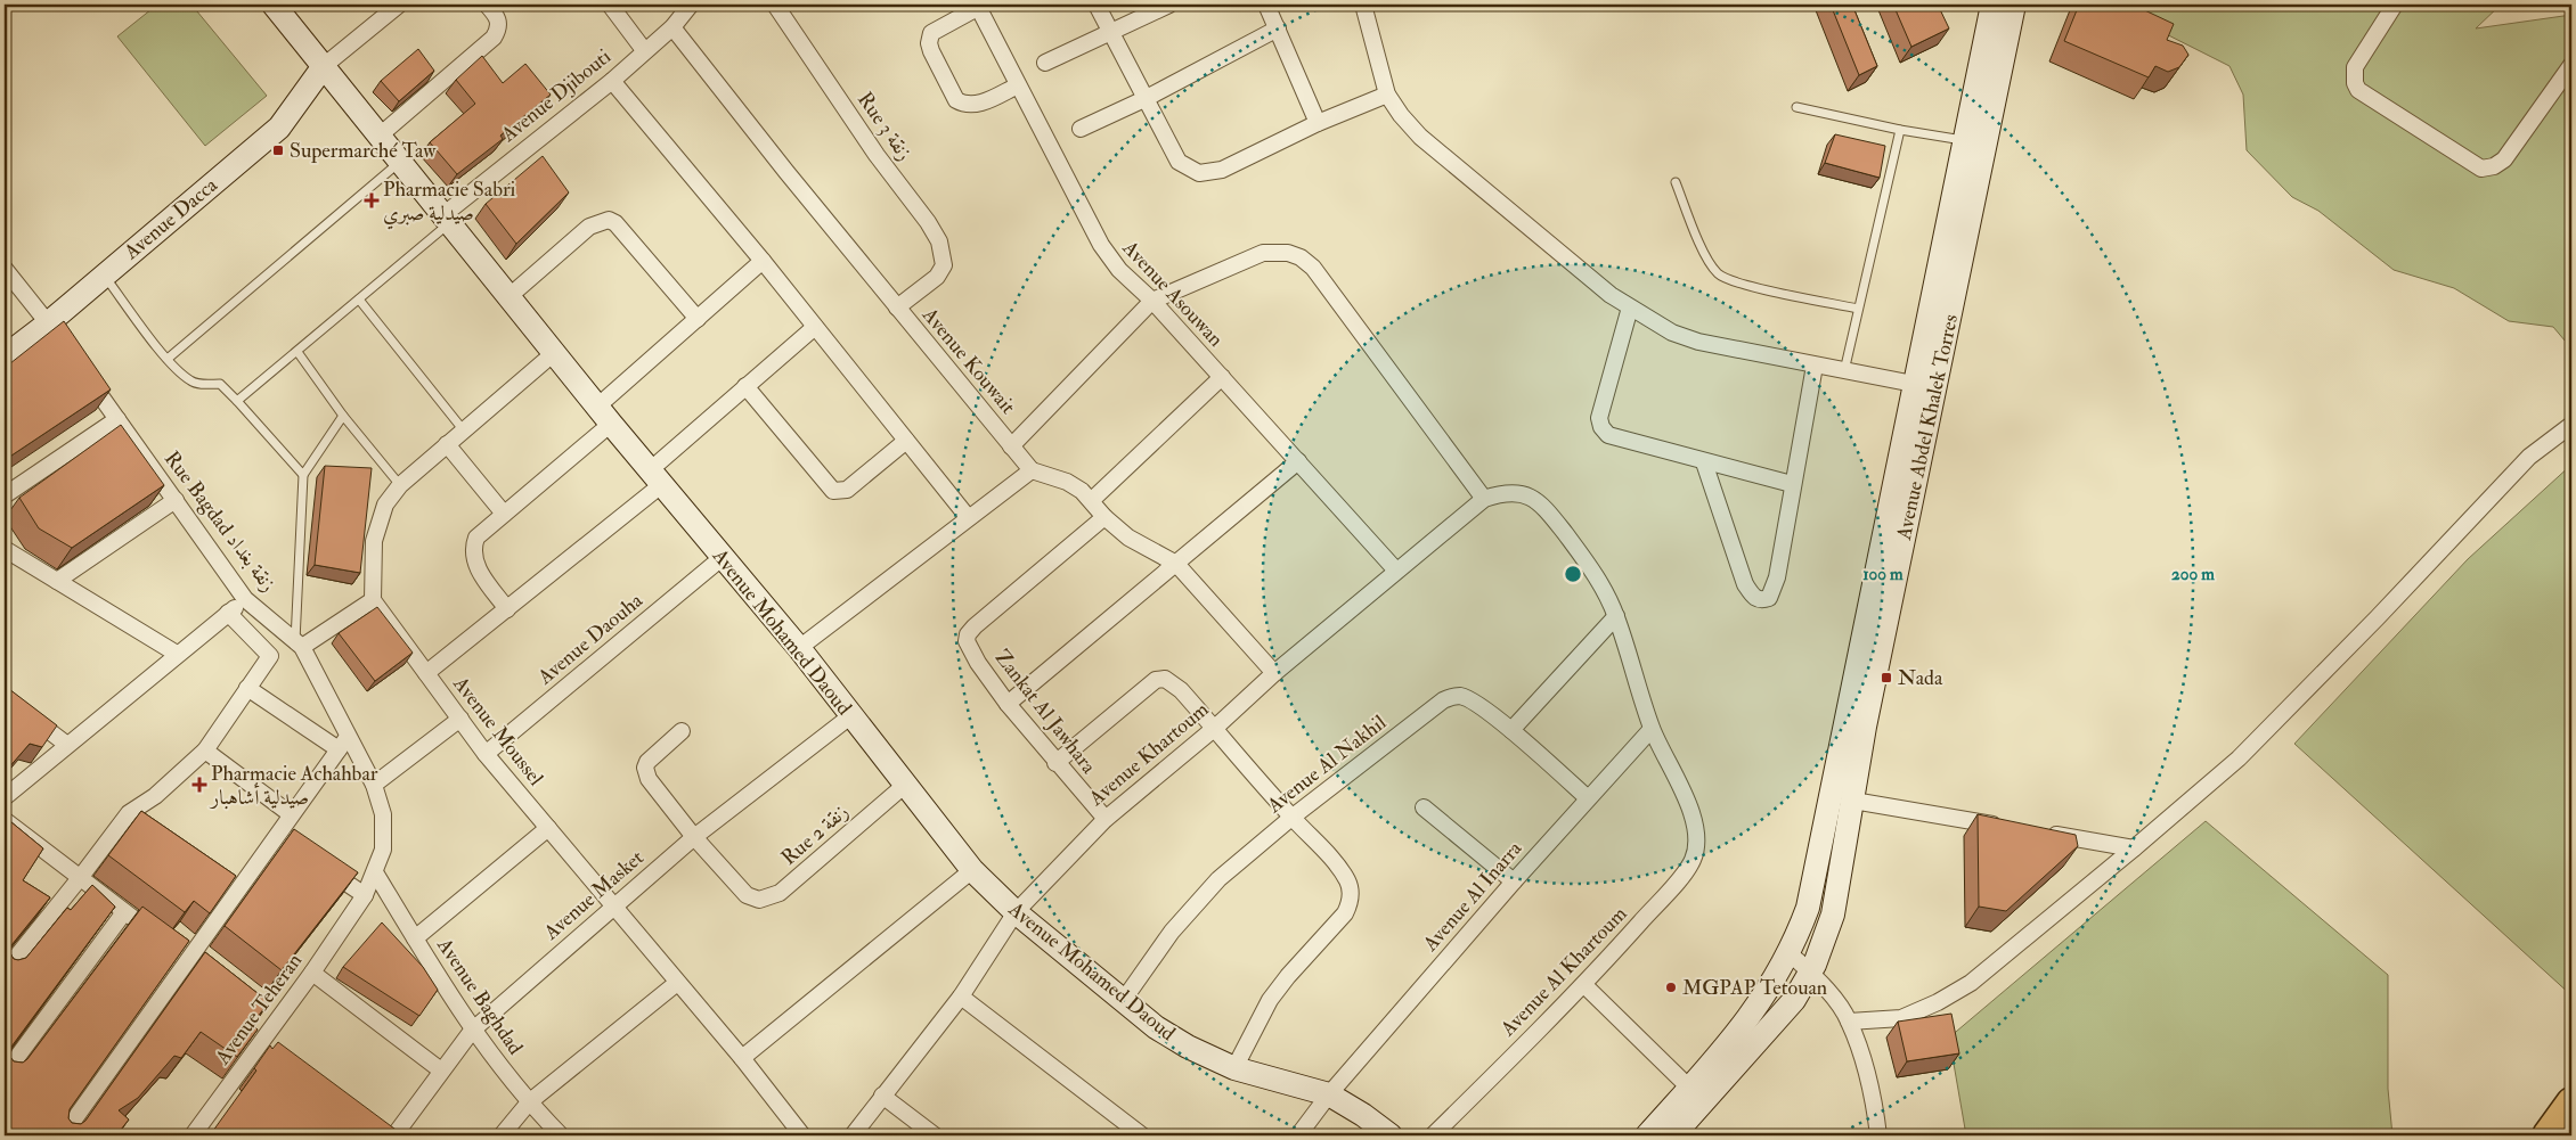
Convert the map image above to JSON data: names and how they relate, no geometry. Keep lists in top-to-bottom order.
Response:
{
  "streets": {
    "main road": ["Avenue Dacca", "Avenue Abdel Khalek Torres", "Avenue Mohamed Daoud"],
    "street": [
      "Avenue Djibouti",
      "Rue 3 زنقة",
      "Avenue Asouwan",
      "Avenue Kouwait",
      "Rue Bagdad زنقة بغداد",
      "Avenue Daouha",
      "Zankat Al Jawhara",
      "Avenue Moussel",
      "Avenue Khartoum",
      "Avenue Al Nakhil",
      "Rue 2 زنقة",
      "Avenue Masket",
      "Avenue Al Inarra",
      "Avenue Al Khartoum",
      "Avenue Baghdad",
      "Avenue Teheran"
    ]
  },
  "crossings": [
    ["Avenue Djibouti", "Avenue Kouwait"],
    ["Avenue Djibouti", "Avenue Mohamed Daoud"],
    ["Rue 3 زنقة", "Avenue Kouwait"],
    ["Avenue Dacca", "Avenue Mohamed Daoud"],
    ["Avenue Asouwan", "Avenue Khartoum"],
    ["Rue Bagdad زنقة بغداد", "Avenue Baghdad"],
    ["Rue Bagdad زنقة بغداد", "Avenue Teheran"],
    ["Avenue Mohamed Daoud", "Avenue Daouha"],
    ["Avenue Mohamed Daoud", "Avenue Khartoum"],
    ["Avenue Mohamed Daoud", "Avenue Al Nakhil"],
    ["Avenue Mohamed Daoud", "Rue 2 زنقة"],
    ["Avenue Mohamed Daoud", "Avenue Masket"],
    ["Avenue Mohamed Daoud", "Avenue Al Inarra"],
    ["Avenue Daouha", "Avenue Moussel"],
    ["Zankat Al Jawhara", "Avenue Khartoum"],
    ["Avenue Moussel", "Avenue Masket"],
    ["Avenue Al Nakhil", "Avenue Al Inarra"],
    ["Rue 2 زنقة", "Avenue Masket"],
    ["Avenue Masket", "Avenue Baghdad"],
    ["Avenue Al Inarra", "Avenue Al Khartoum"]
  ],
  "places": {
    "transit": ["Supermarché Taw", "Nada"],
    "health": ["Pharmacie Sabri صيدلية صبري", "Pharmacie Achahbar صيدلية أشاهبار"],
    "other": ["MGPAP Tetouan"]
  },
  "rings": ["100 m", "200 m"]
}
